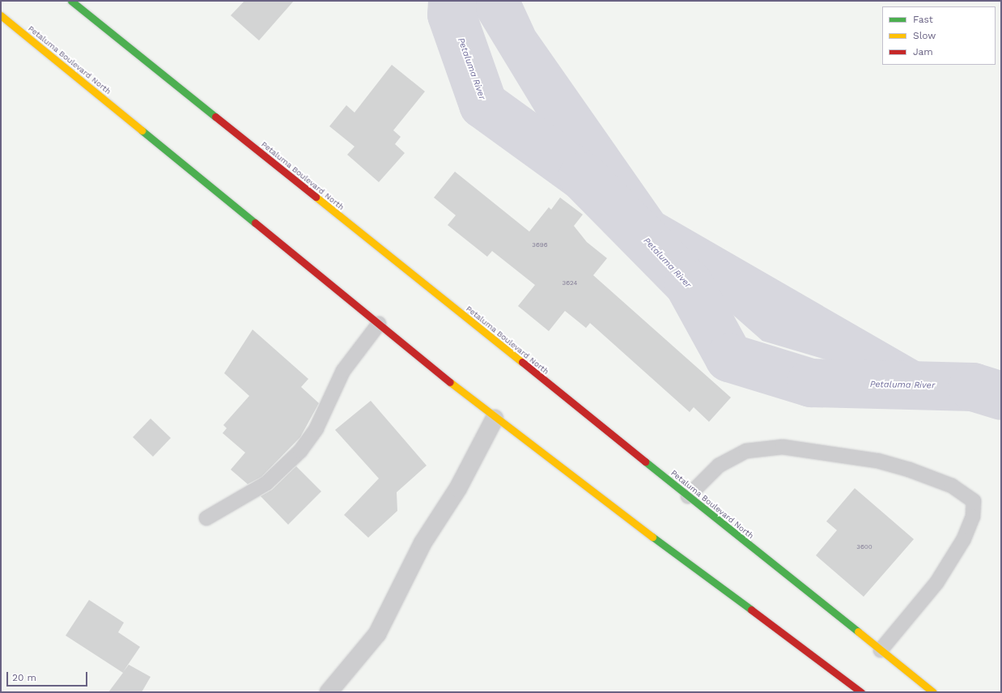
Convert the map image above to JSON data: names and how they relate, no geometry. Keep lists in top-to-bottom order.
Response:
{
  "streets": {
    "main road": ["Petaluma Boulevard North"]
  },
  "water": ["Petaluma River"],
  "house_numbers": ["3696", "3624", "3600"],
  "legend": ["Fast", "Slow", "Jam"],
  "scale_bar": "20 m"
}
